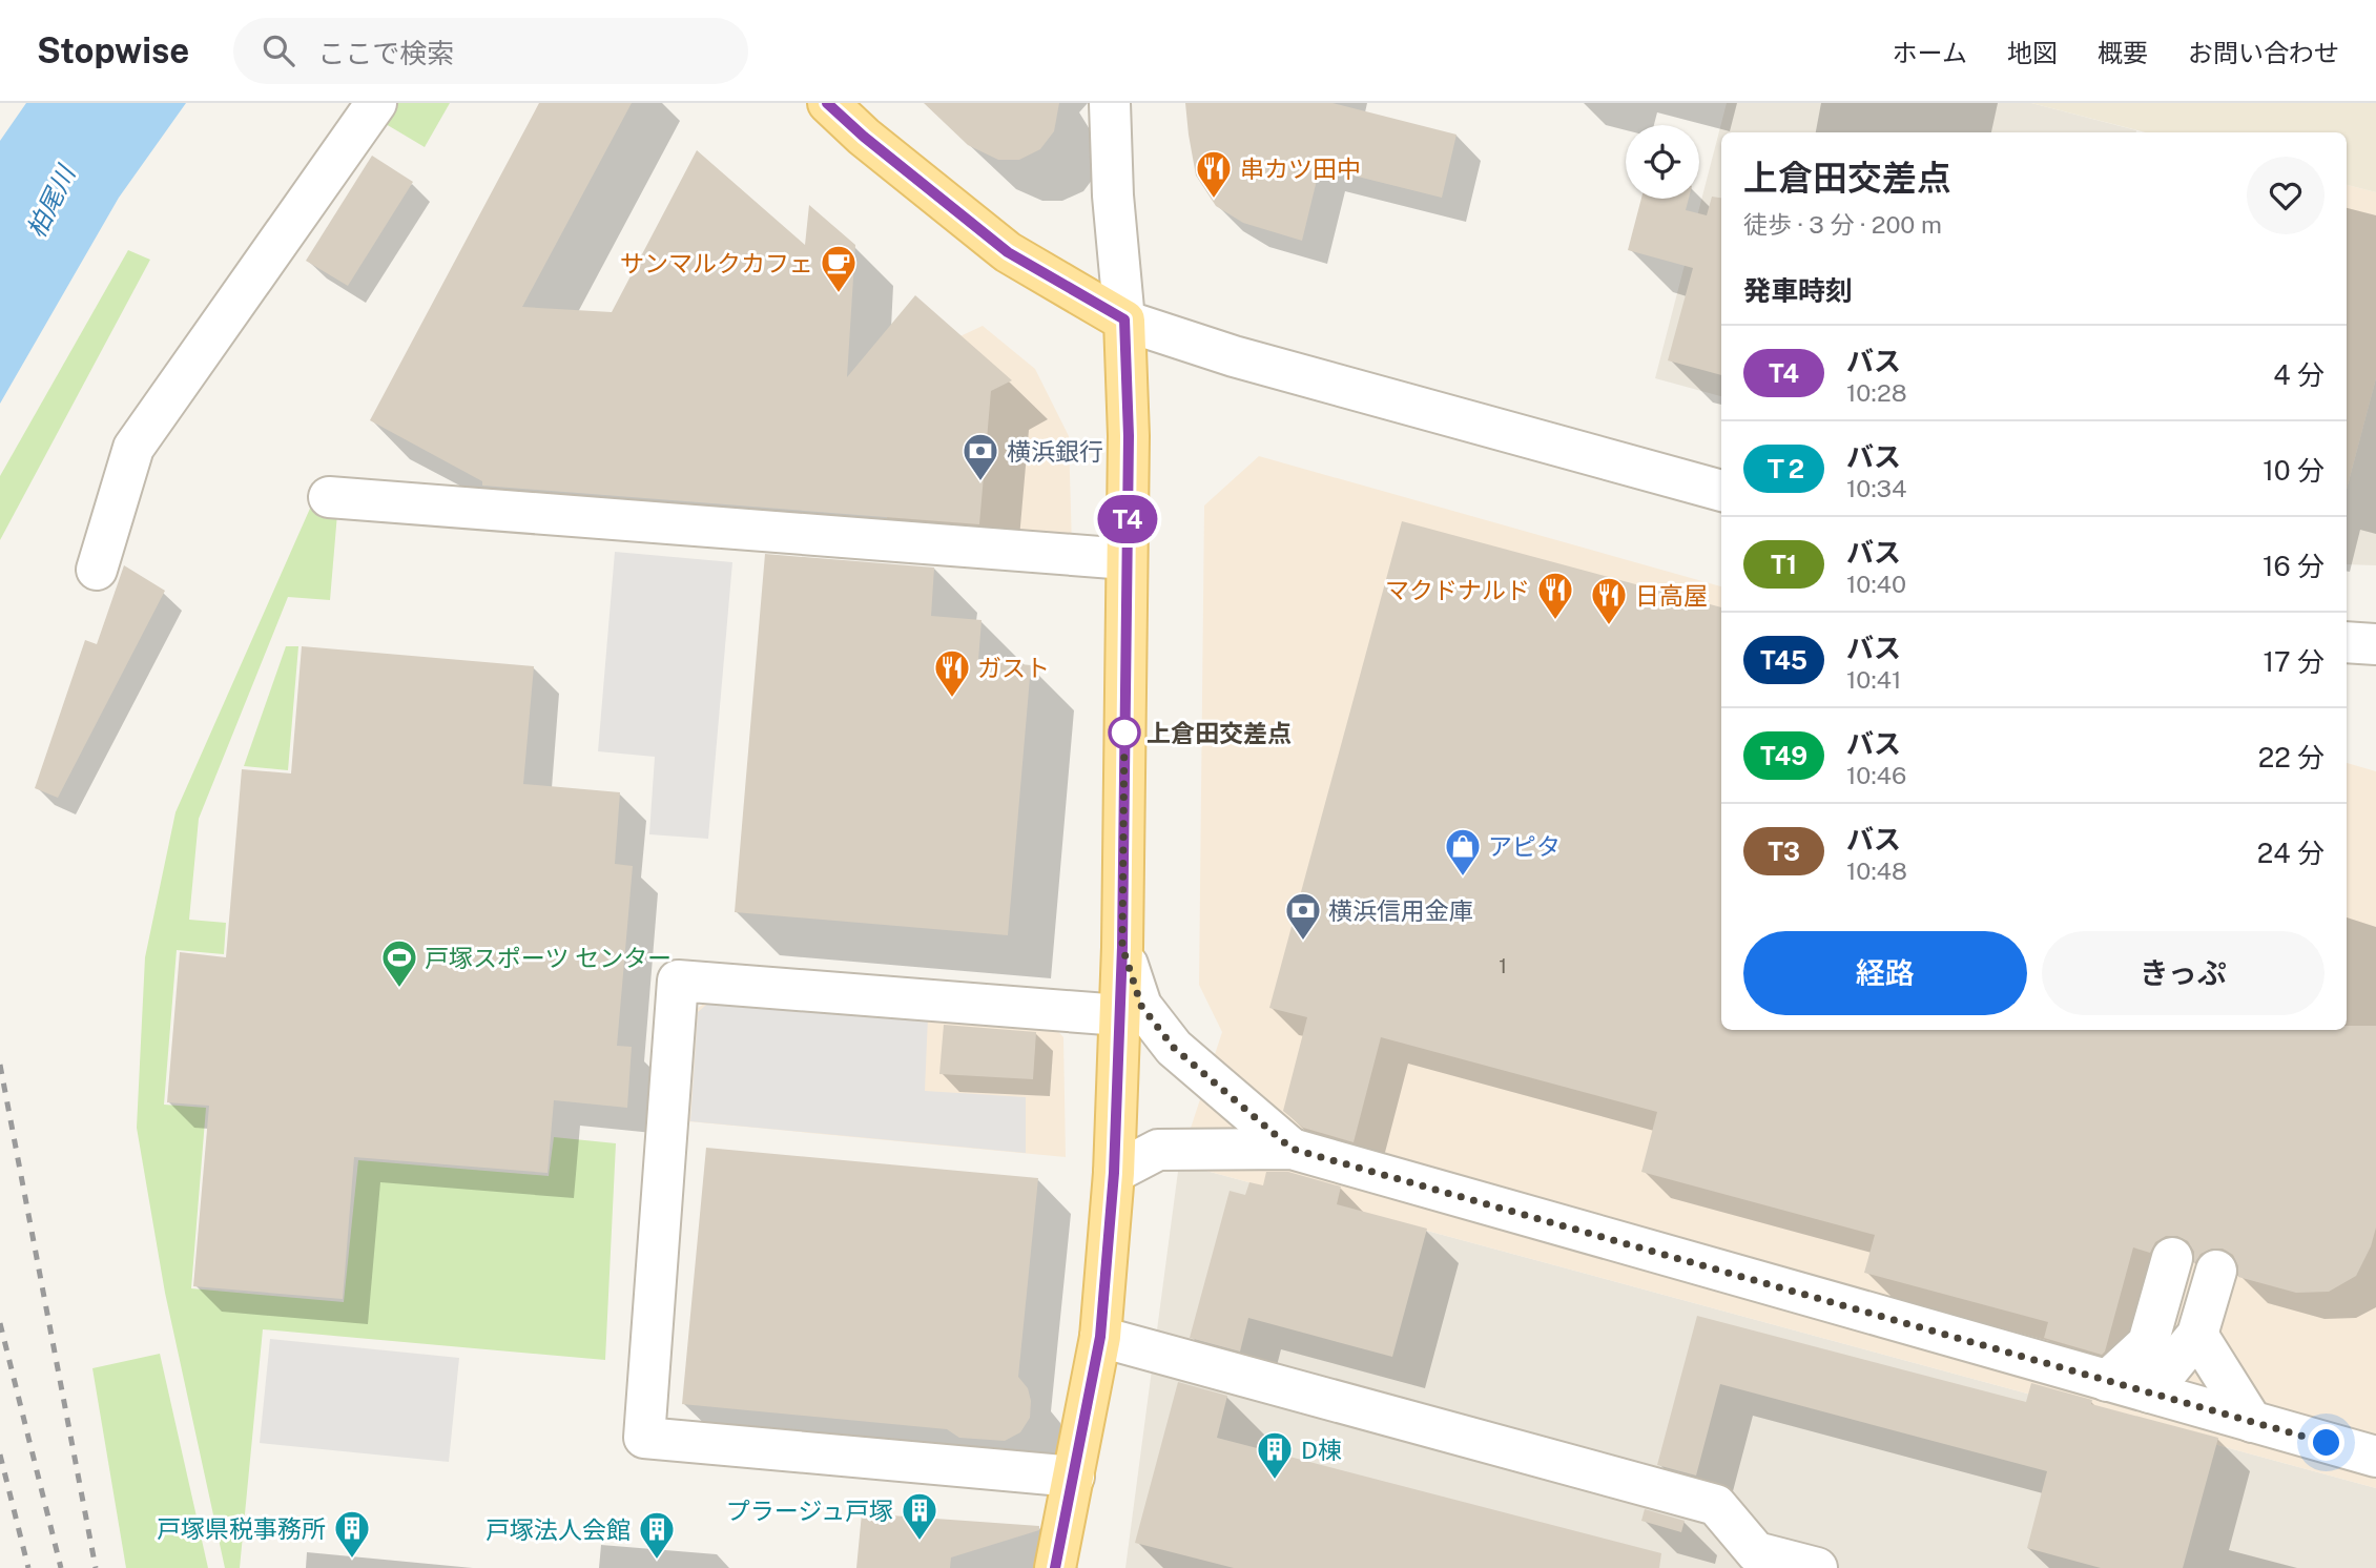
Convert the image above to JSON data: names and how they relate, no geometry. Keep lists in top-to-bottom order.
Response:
{
  "water": ["柏尾川"],
  "places": {
    "restaurant": [
      "串カツ田中",
      "マクドナルド",
      "日高屋",
      "ガスト"
    ],
    "cafe": ["サンマルクカフェ"],
    "bank": ["横浜銀行", "横浜信用金庫"],
    "other": ["上倉田交差点"],
    "shop": ["アピタ"],
    "sports": ["戸塚スポーツ センター"],
    "building": [
      "D棟",
      "プラージュ戸塚",
      "戸塚県税事務所",
      "戸塚法人会館"
    ]
  },
  "lines": ["bus line T4"],
  "house_numbers": ["1"],
  "page": {
    "header": "Stopwise",
    "search": "ここで検索",
    "nav": [
      "ホーム",
      "地図",
      "概要",
      "お問い合わせ"
    ],
    "on_map": "T4",
    "heading": [
      ["上倉田交差点", "徒歩 · 3 分 · 200 m"],
      "発車時刻"
    ],
    "list": [
      {
        "mark": "T4",
        "name": "バス",
        "note": "10:28",
        "value": "4 分"
      },
      {
        "mark": "Ｔ2",
        "name": "バス",
        "note": "10:34",
        "value": "10 分"
      },
      {
        "mark": "T1",
        "name": "バス",
        "note": "10:40",
        "value": "16 分"
      },
      {
        "mark": "T45",
        "name": "バス",
        "note": "10:41",
        "value": "17 分"
      },
      {
        "mark": "T49",
        "name": "バス",
        "note": "10:46",
        "value": "22 分"
      },
      {
        "mark": "T3",
        "name": "バス",
        "note": "10:48",
        "value": "24 分"
      }
    ],
    "buttons": ["経路", "きっぷ"]
  }
}
